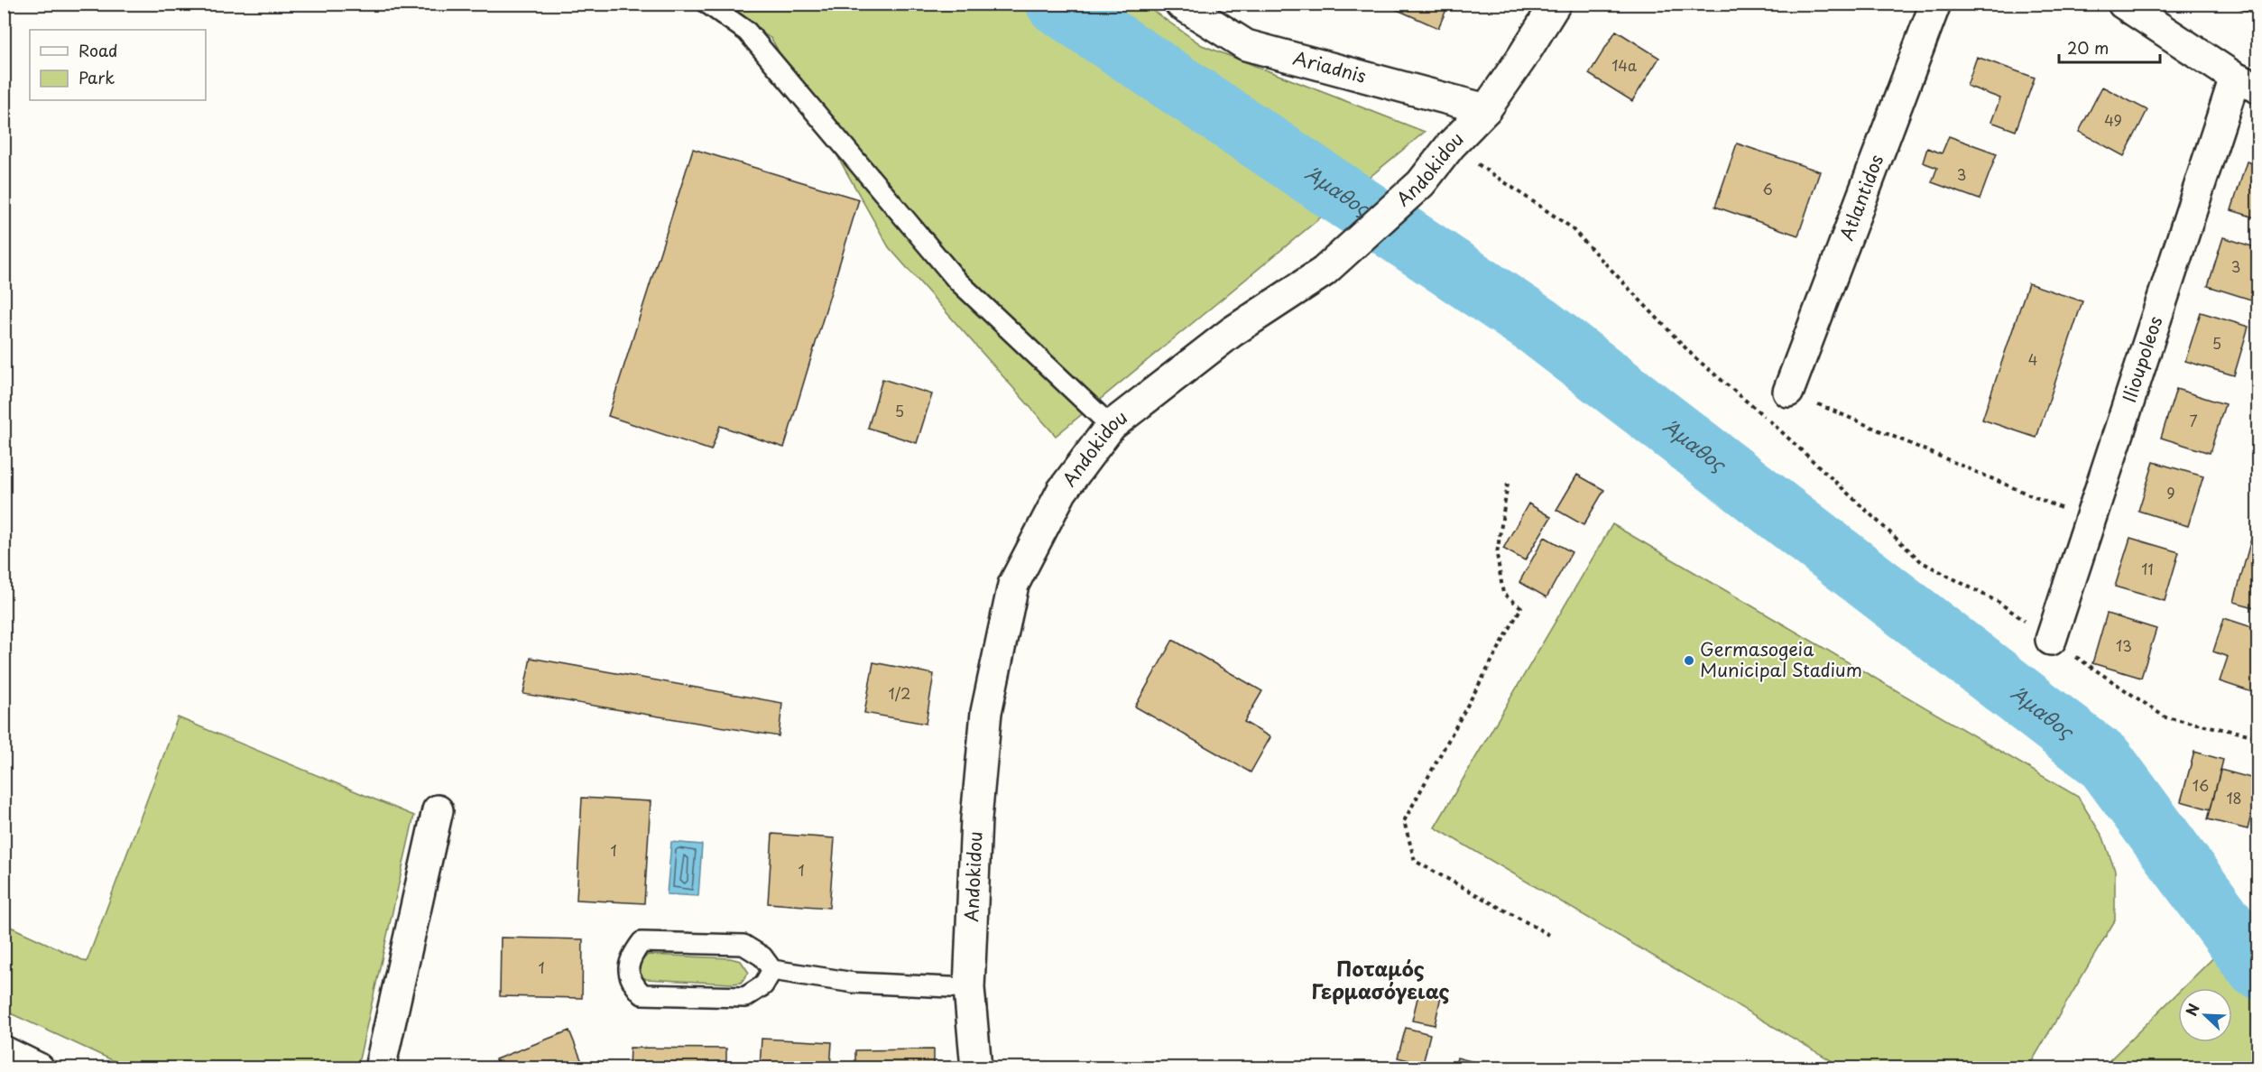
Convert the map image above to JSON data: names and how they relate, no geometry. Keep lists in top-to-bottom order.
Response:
{
  "streets": {
    "street": [
      "Ariadnis",
      "Andokidou",
      "Atlantidos",
      "Ilioupoleos"
    ]
  },
  "crossings": [
    ["Ariadnis", "Andokidou"]
  ],
  "districts": ["Ποταμός Γερμασόγειας"],
  "water": ["Άμαθος"],
  "places": ["Germasogeia Municipal Stadium"],
  "house_numbers": [
    "14a",
    "49",
    "3",
    "6",
    "3",
    "5",
    "4",
    "5",
    "7",
    "9",
    "11",
    "13",
    "1/2",
    "16",
    "18",
    "1",
    "1",
    "1"
  ],
  "legend": ["Road", "Park"],
  "scale_bar": "20 m",
  "north": "top left"
}
